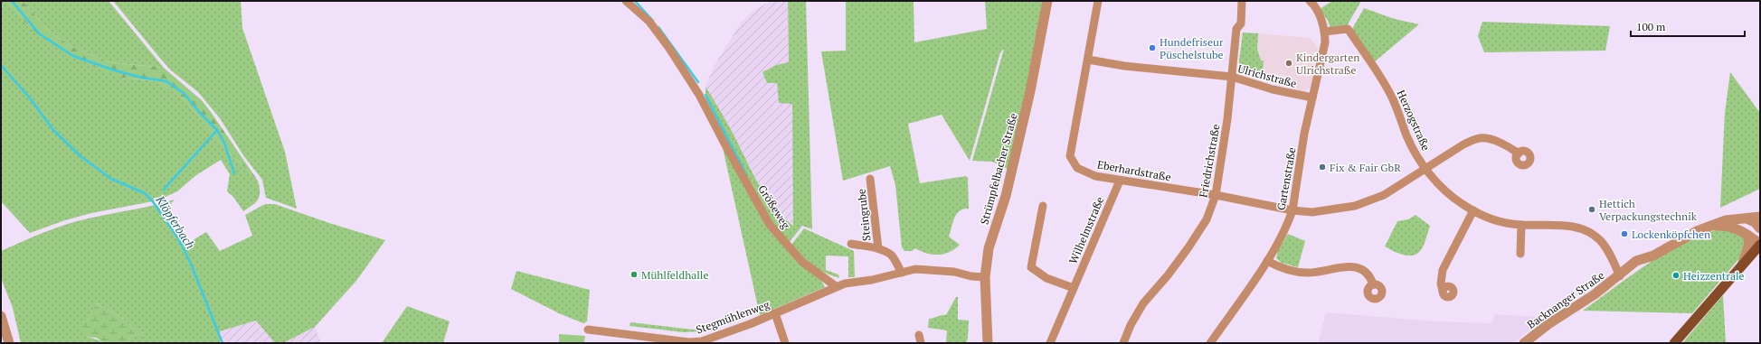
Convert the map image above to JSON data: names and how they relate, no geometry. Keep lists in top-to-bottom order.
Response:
{
  "streets": {
    "street": [
      "Ulrichstraße",
      "Herzogstraße",
      "Friedrichstraße",
      "Strümpfelbacher Straße",
      "Eberhardstraße",
      "Gartenstraße",
      "Größeweg",
      "Steingrube",
      "Wilhelmstraße",
      "Backnanger Straße",
      "Stegmühlenweg"
    ]
  },
  "crossings": [
    ["Ulrichstraße", "Friedrichstraße"],
    ["Ulrichstraße", "Eberhardstraße"],
    ["Ulrichstraße", "Gartenstraße"],
    ["Herzogstraße", "Eberhardstraße"],
    ["Herzogstraße", "Gartenstraße"],
    ["Herzogstraße", "Backnanger Straße"],
    ["Friedrichstraße", "Eberhardstraße"],
    ["Eberhardstraße", "Gartenstraße"],
    ["Eberhardstraße", "Wilhelmstraße"],
    ["Größeweg", "Stegmühlenweg"]
  ],
  "water": ["Klöpferbach"],
  "places": [
    "Hundefriseur Püschelstube",
    "Kindergarten Ulrichstraße",
    "Fix & Fair GbR",
    "Hettich Verpackungstechnik",
    "Lockenköpfchen",
    "Mühlfeldhalle",
    "Heizzentrale"
  ],
  "scale_bar": "100 m"
}
